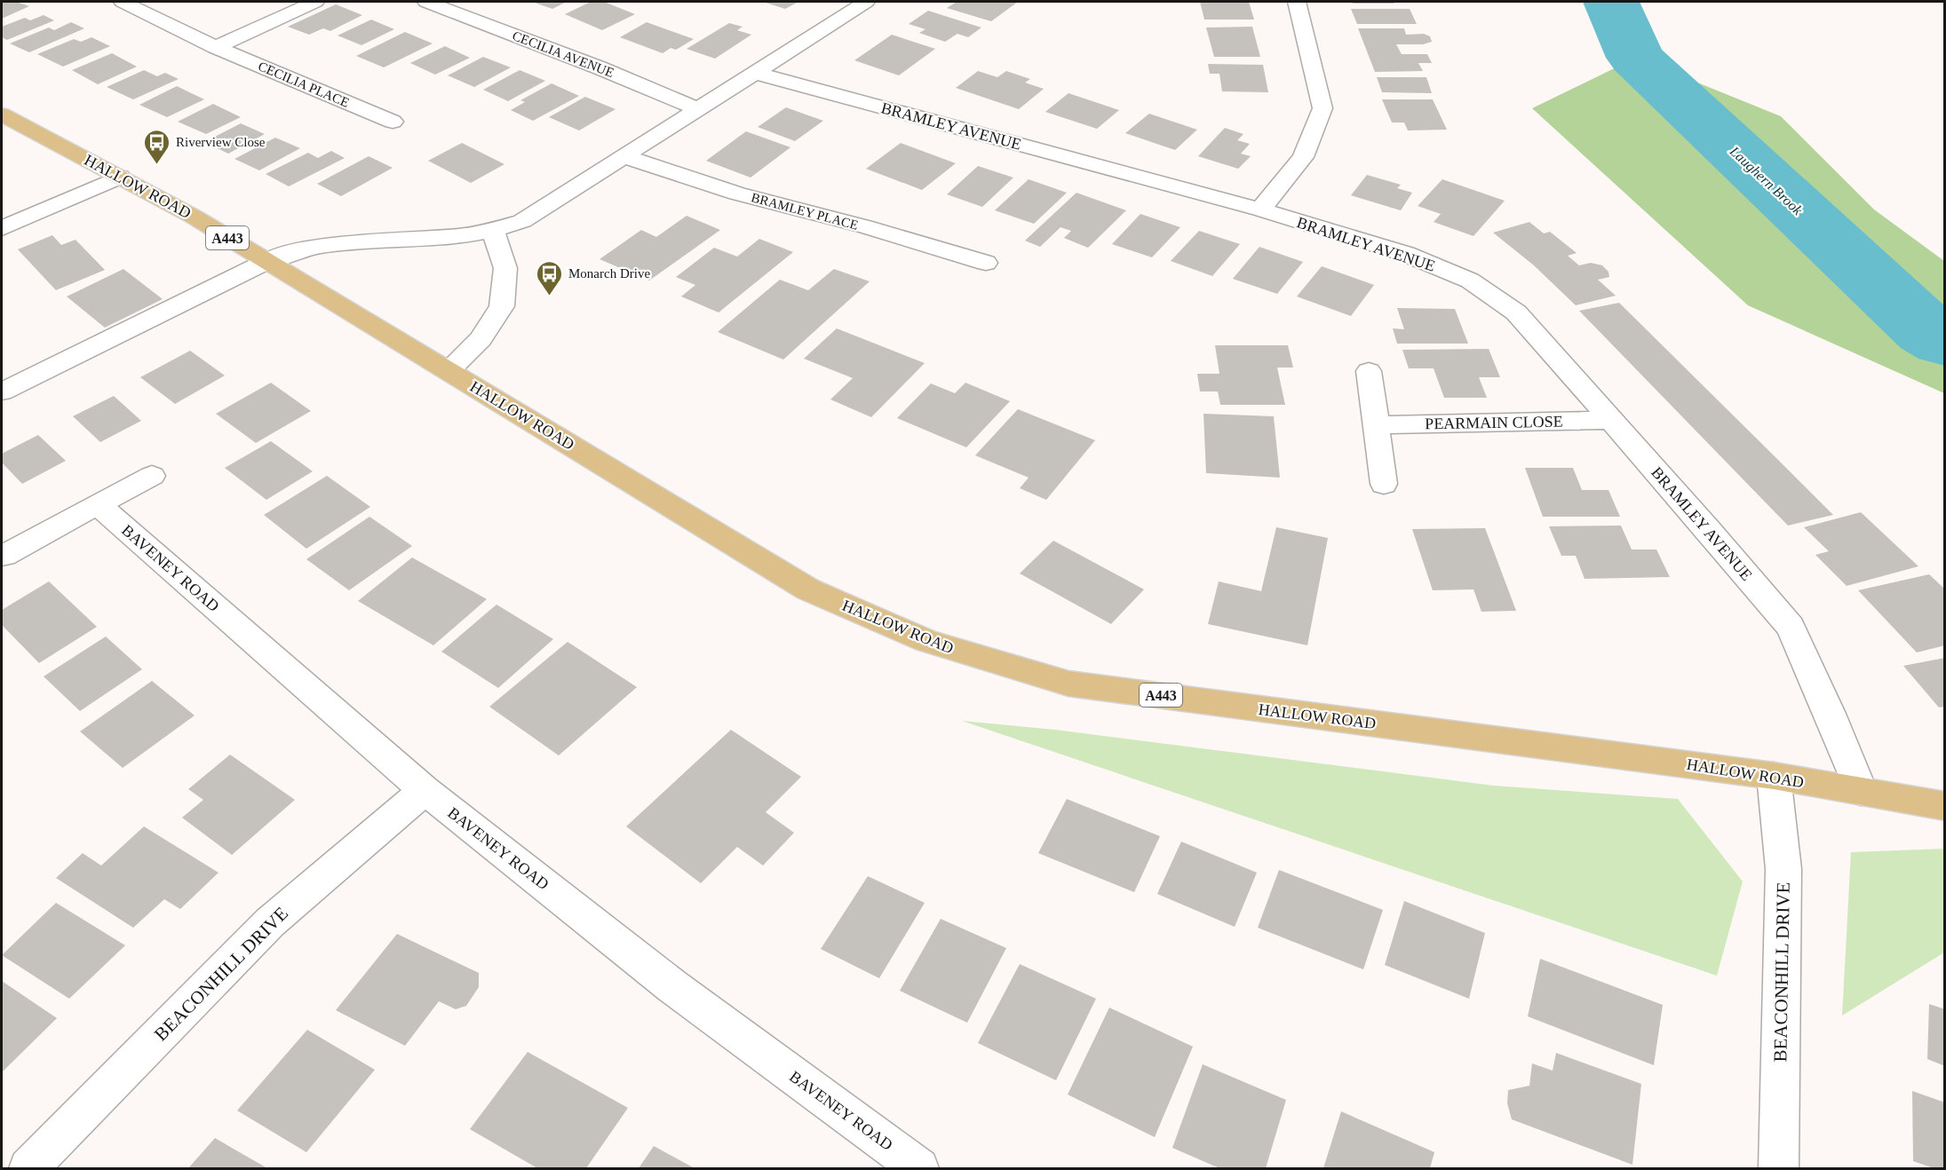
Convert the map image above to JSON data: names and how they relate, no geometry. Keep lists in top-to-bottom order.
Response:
{
  "streets": {
    "main road": ["HALLOW ROAD", "A443"],
    "street": [
      "CECILIA AVENUE",
      "CECILIA PLACE",
      "BRAMLEY AVENUE",
      "BRAMLEY PLACE",
      "PEARMAIN CLOSE",
      "BAVENEY ROAD",
      "BEACONHILL DRIVE"
    ]
  },
  "crossings": [
    ["BRAMLEY AVENUE", "HALLOW ROAD"],
    ["BRAMLEY AVENUE", "PEARMAIN CLOSE"],
    ["HALLOW ROAD", "BEACONHILL DRIVE"],
    ["BAVENEY ROAD", "BEACONHILL DRIVE"]
  ],
  "water": ["Laughern Brook"],
  "places": {
    "bus stop": ["Riverview Close", "Monarch Drive"]
  }
}
